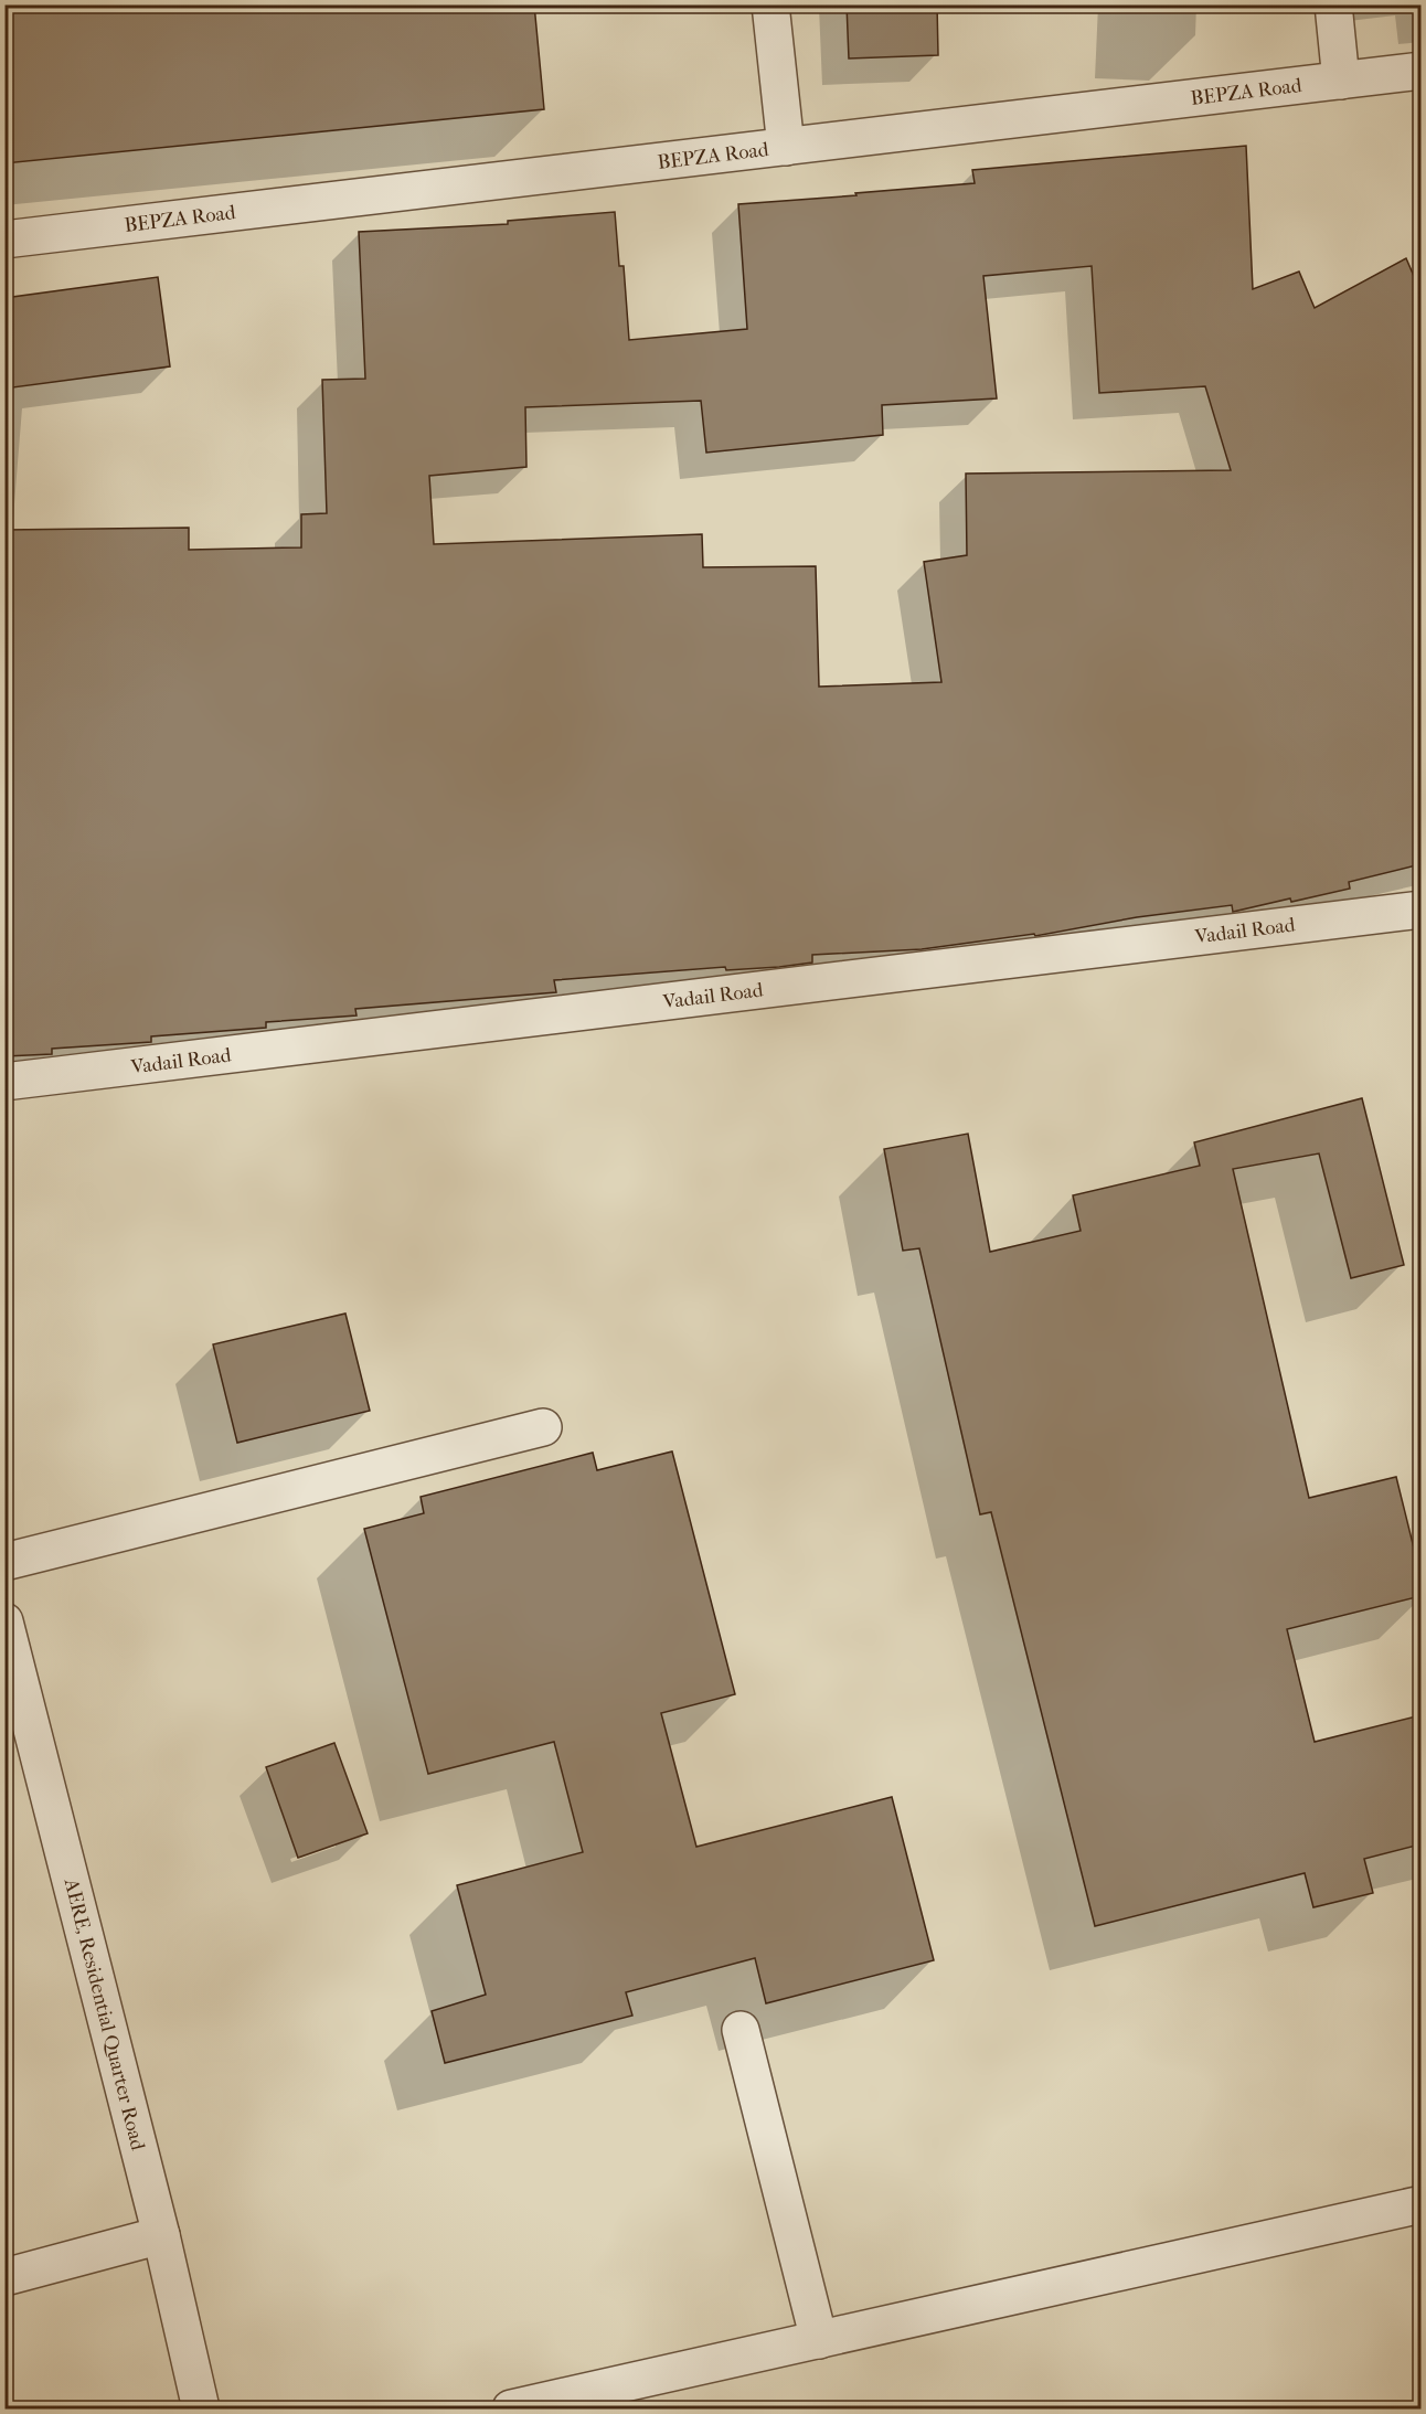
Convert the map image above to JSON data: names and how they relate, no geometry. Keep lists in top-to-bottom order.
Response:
{
  "streets": {
    "street": ["BEPZA Road", "Vadail Road", "AERE, Residential Quarter Road"]
  }
}
